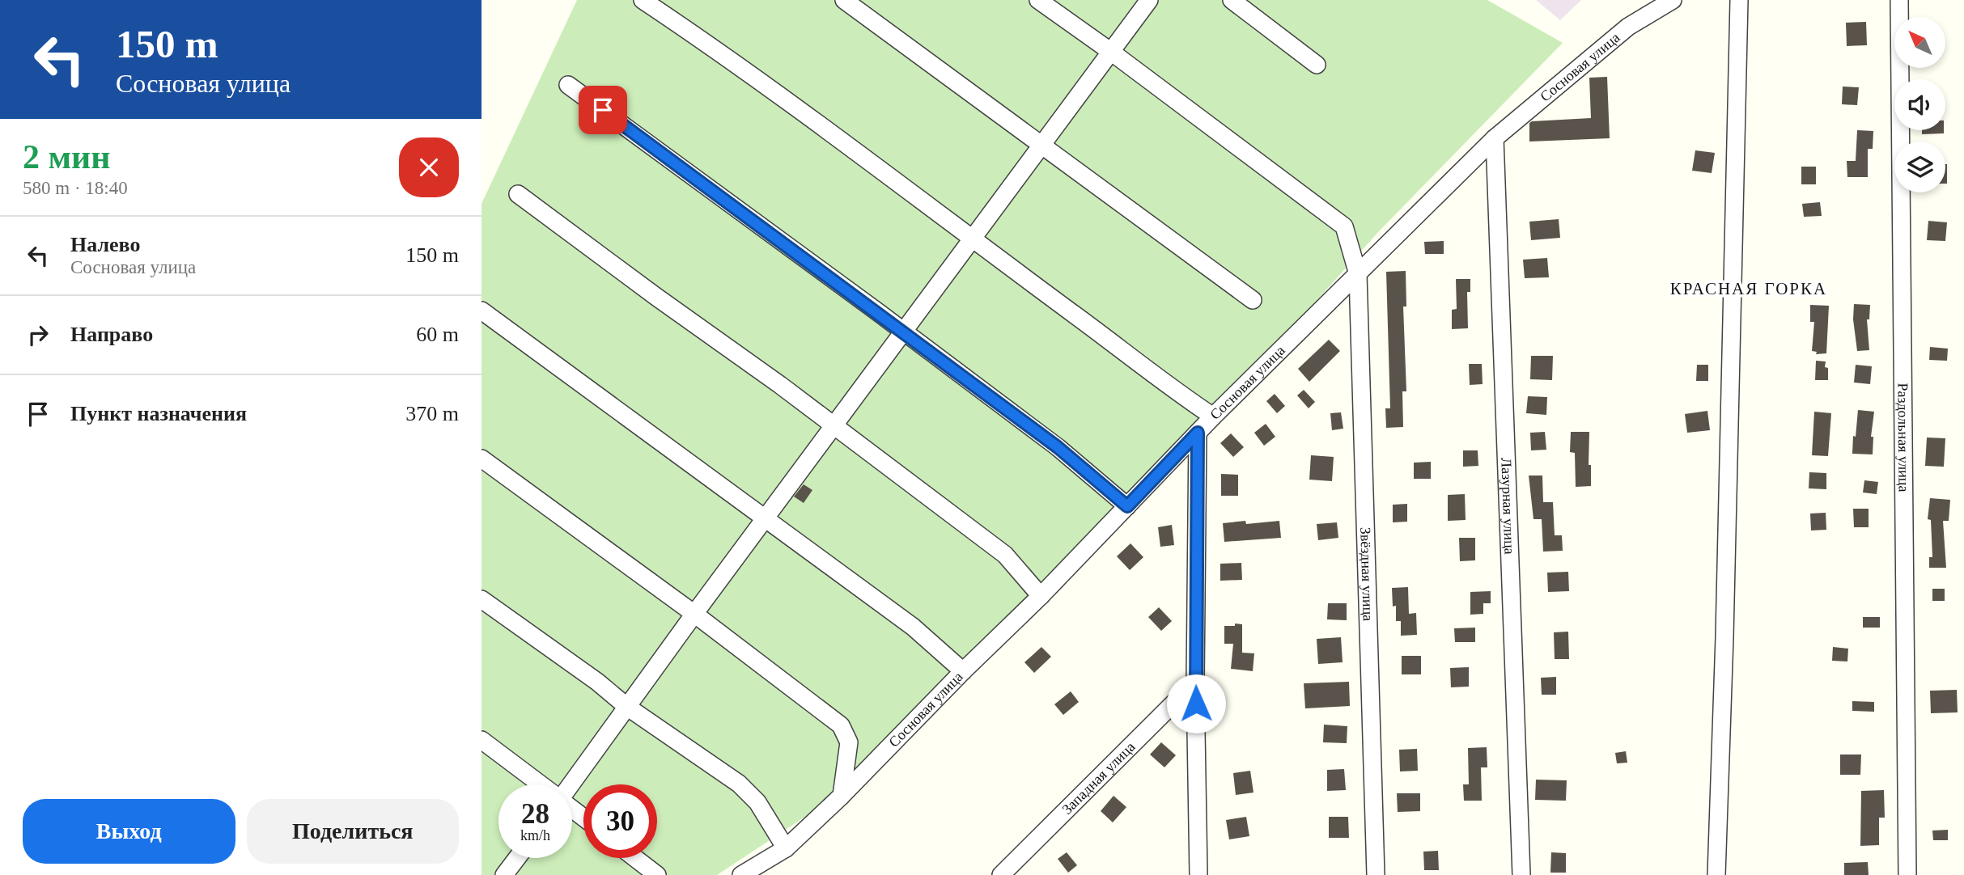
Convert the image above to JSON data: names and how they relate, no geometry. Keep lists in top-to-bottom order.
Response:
{
  "streets": {
    "street": [
      "Сосновая улица",
      "Раздольная улица",
      "Лазурная улица",
      "Звёздная улица",
      "Западная улица"
    ]
  },
  "crossings": [
    ["Сосновая улица", "Лазурная улица"],
    ["Сосновая улица", "Звёздная улица"]
  ],
  "districts": ["КРАСНАЯ ГОРКА"],
  "north": "top left",
  "page": {
    "turn": ["150 m", "Сосновая улица"],
    "heading": ["2 мин", "580 m · 18:40"],
    "list": [
      {
        "name": "Налево",
        "note": "Сосновая улица",
        "value": "150 m"
      },
      {
        "name": "Направо",
        "value": "60 m"
      },
      {
        "name": "Пункт назначения",
        "value": "370 m"
      }
    ],
    "speed": "28 km/h",
    "limit": "30",
    "buttons": ["Выход", "Поделиться"]
  }
}
